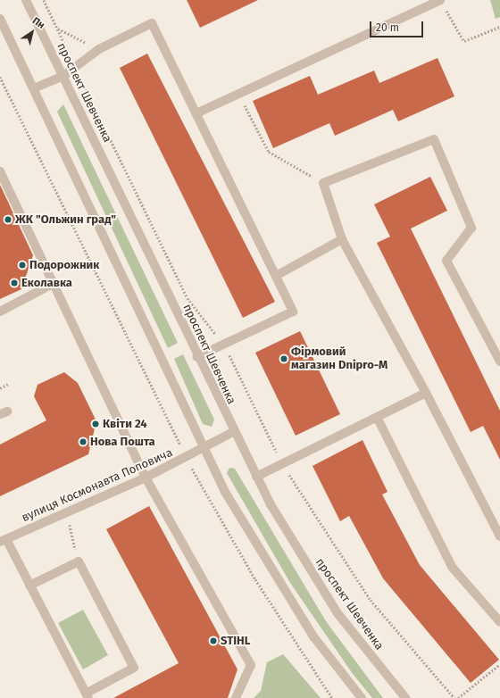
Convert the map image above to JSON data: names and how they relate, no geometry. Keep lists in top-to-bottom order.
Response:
{
  "streets": {
    "street": ["проспект Шевченка", "вулиця Космонавта Поповича"]
  },
  "crossings": [
    ["проспект Шевченка", "вулиця Космонавта Поповича"]
  ],
  "places": [
    "ЖК \"Ольжин град\"",
    "Подорожник",
    "Еколавка",
    "Фірмовий магазин Dnipro-M",
    "Квіти 24",
    "Нова Пошта",
    "STIHL"
  ],
  "scale_bar": "20 m",
  "north": "top right"
}
